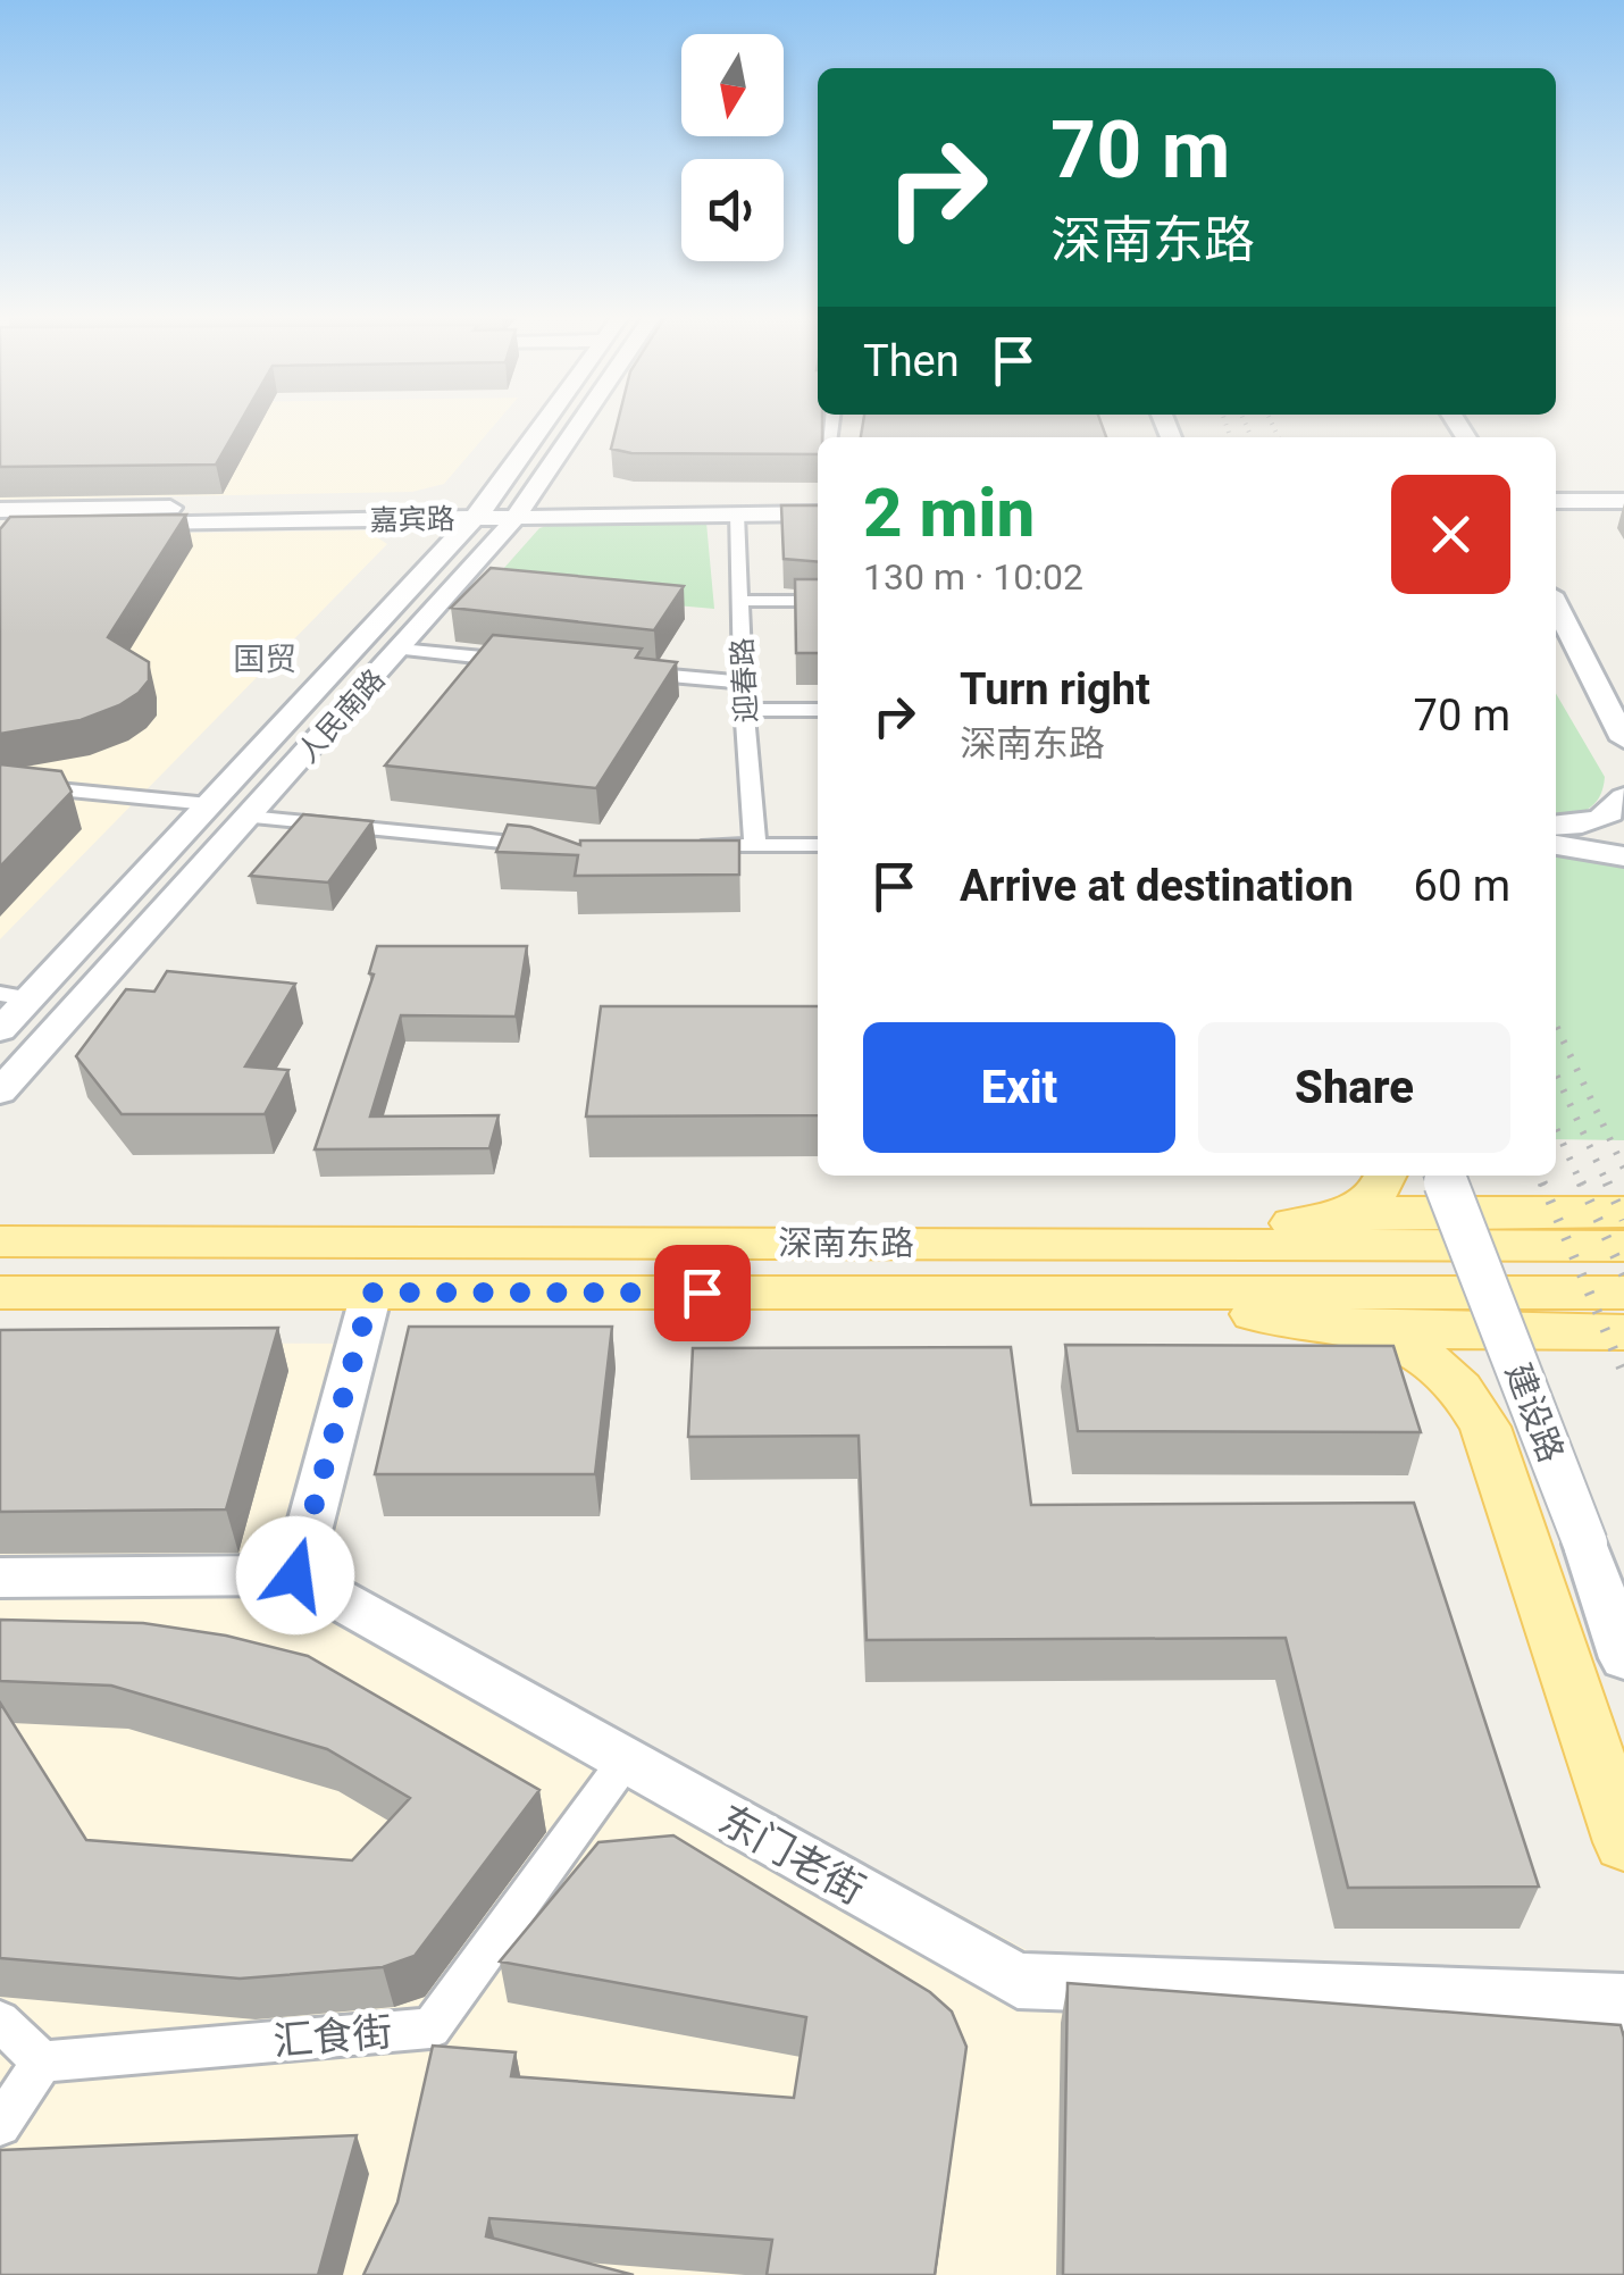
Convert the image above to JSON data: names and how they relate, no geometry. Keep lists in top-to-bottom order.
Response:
{
  "streets": {
    "main road": [
      "嘉宾路",
      "人民南路",
      "深南东路",
      "建设路",
      "东门老街"
    ],
    "street": ["迎春路", "汇食街"]
  },
  "crossings": [
    ["嘉宾路", "迎春路"],
    ["嘉宾路", "人民南路"],
    ["东门老街", "汇食街"]
  ],
  "districts": ["国贸"],
  "north": "bottom",
  "page": {
    "turn": ["70 m", "深南东路"],
    "then": "Then",
    "heading": ["2 min", "130 m · 10:02"],
    "list": [
      {
        "name": "Turn right",
        "note": "深南东路",
        "value": "70 m"
      },
      {
        "name": "Arrive at destination",
        "value": "60 m"
      }
    ],
    "buttons": ["Exit", "Share"]
  }
}
